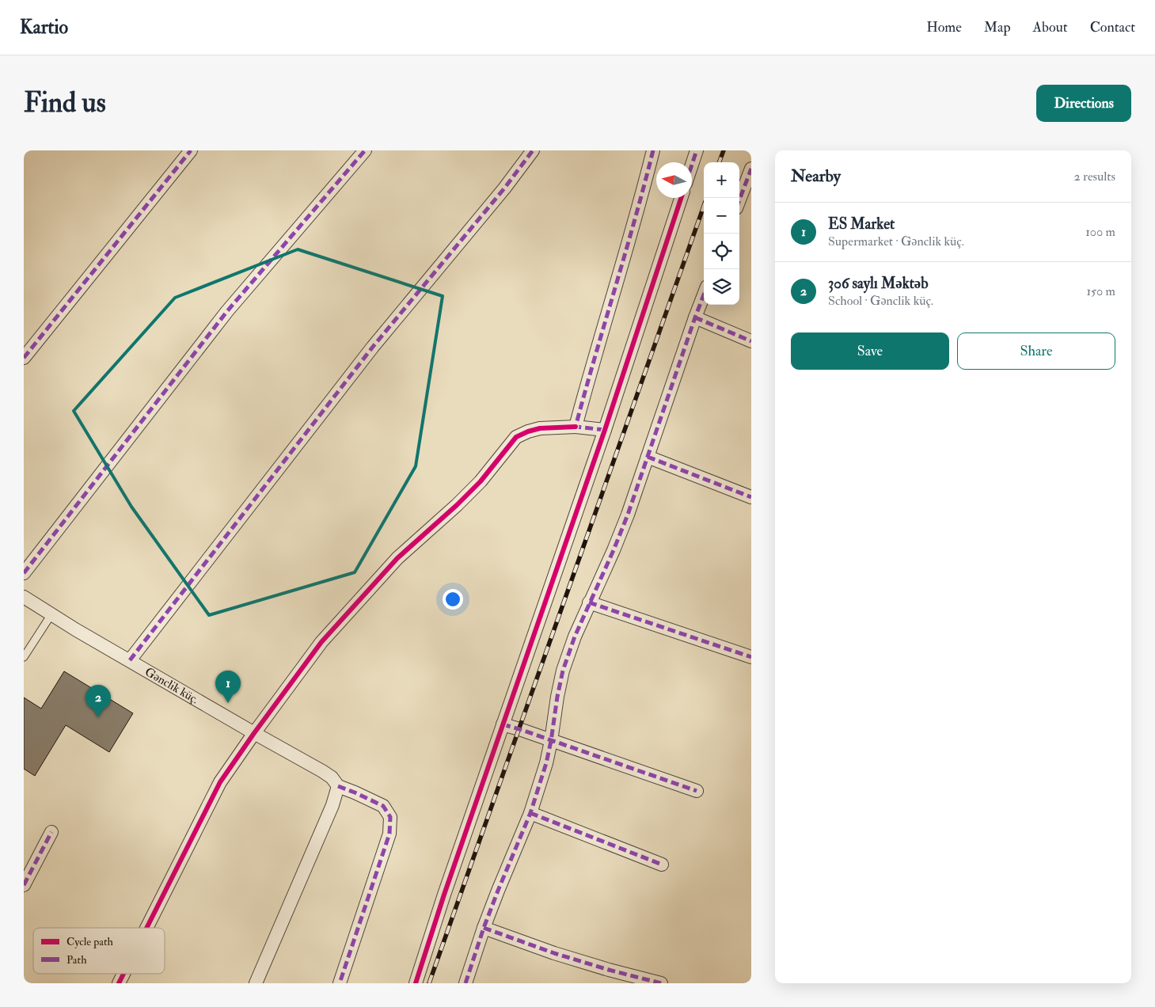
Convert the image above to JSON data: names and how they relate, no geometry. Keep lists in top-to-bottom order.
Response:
{
  "streets": {
    "street": ["Gənclik küç."]
  },
  "legend": ["Cycle path", "Path"],
  "north": "left",
  "page": {
    "header": "Kartio",
    "nav": [
      "Home",
      "Map",
      "About",
      "Contact"
    ],
    "buttons": [
      "Directions",
      ["Save", "Share"]
    ],
    "title": "Find us",
    "heading": ["Nearby", "2 results"],
    "map_buttons": ["+", "−"],
    "list": [
      {
        "mark": "1",
        "name": "ES Market",
        "note": "Supermarket · Gənclik küç.",
        "value": "100 m"
      },
      {
        "mark": "2",
        "name": "306 saylı Məktəb",
        "note": "School · Gənclik küç.",
        "value": "150 m"
      }
    ],
    "pins": ["1", "2"]
  }
}
